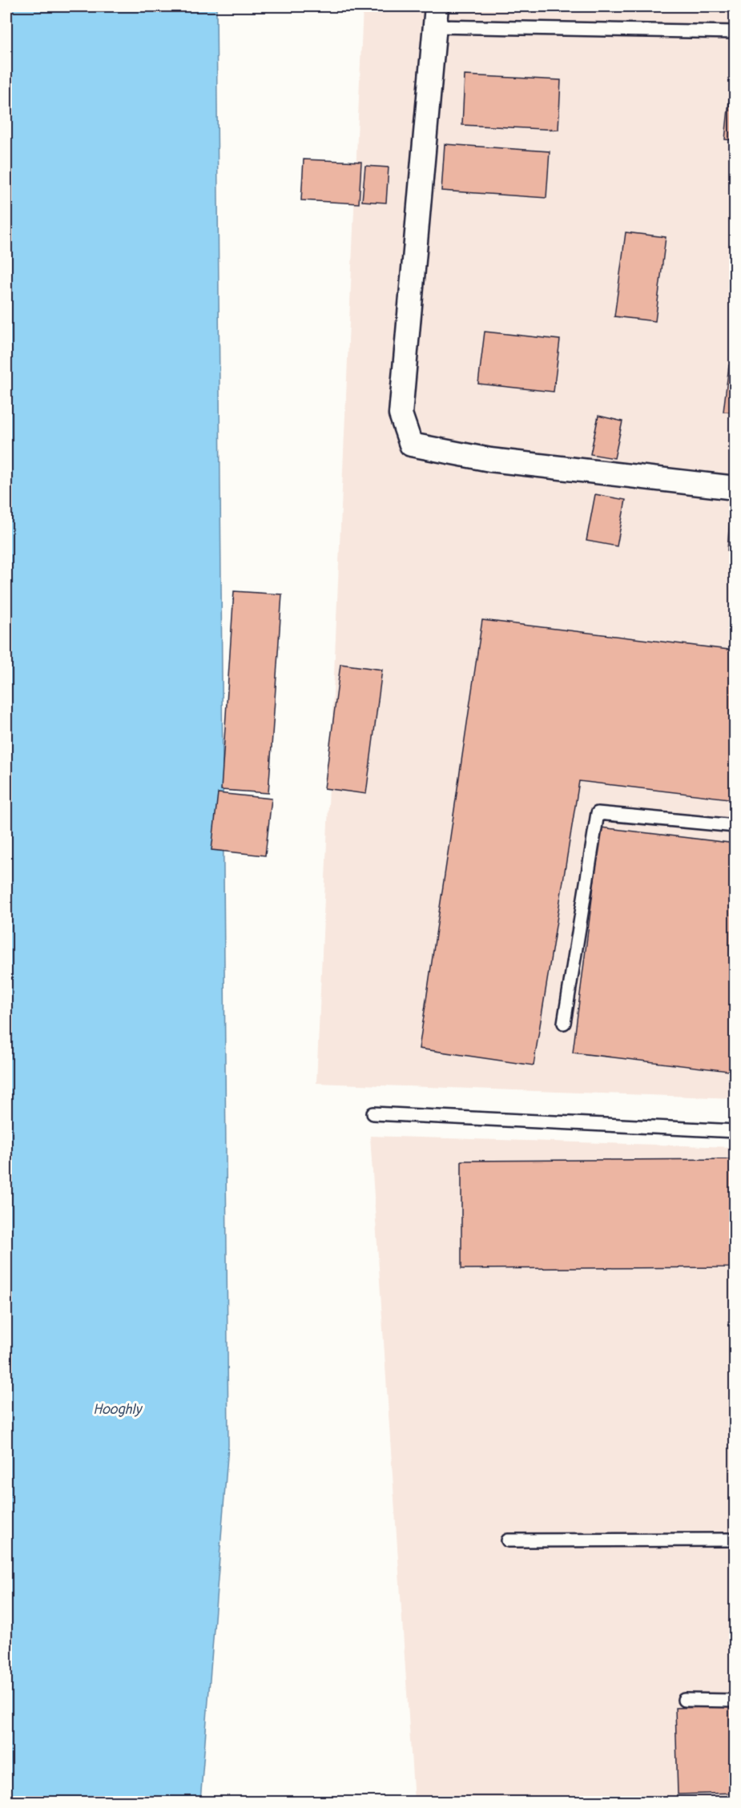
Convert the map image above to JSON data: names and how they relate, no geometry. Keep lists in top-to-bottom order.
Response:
{
  "water": ["Hooghly"]
}
